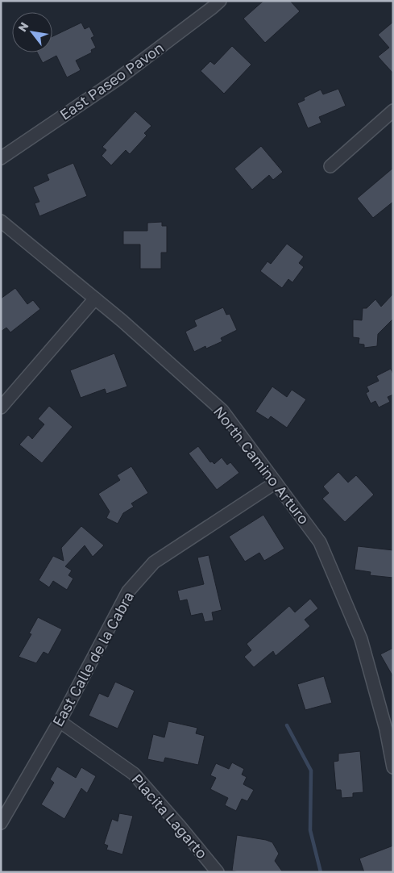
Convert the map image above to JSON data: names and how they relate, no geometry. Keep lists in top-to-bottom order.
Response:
{
  "streets": {
    "street": [
      "East Paseo Pavon",
      "North Camino Arturo",
      "East Calle de la Cabra",
      "Placita Lagarto"
    ]
  },
  "crossings": [
    ["North Camino Arturo", "East Calle de la Cabra"],
    ["East Calle de la Cabra", "Placita Lagarto"]
  ],
  "north": "top left"
}
